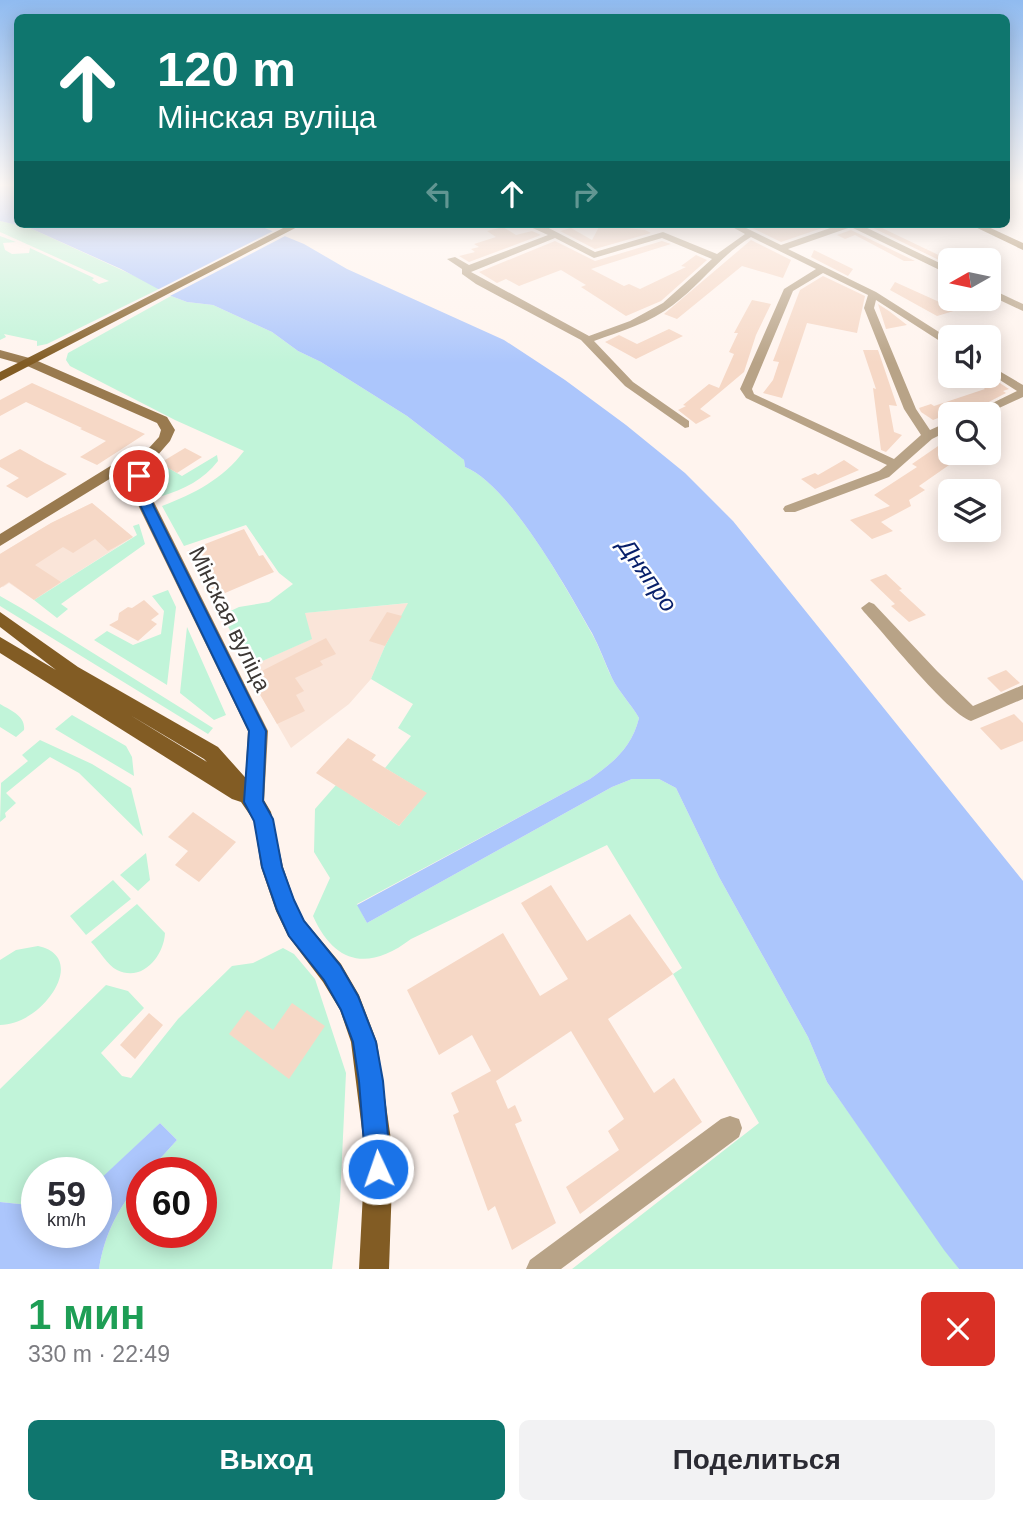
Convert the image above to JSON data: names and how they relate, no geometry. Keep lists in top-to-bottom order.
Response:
{
  "streets": {
    "street": ["Мінская вуліца"]
  },
  "water": ["Дняпро"],
  "north": "left",
  "page": {
    "turn": ["120 m", "Мінская вуліца"],
    "speed": "59 km/h",
    "limit": "60",
    "heading": ["1 мин", "330 m · 22:49"],
    "buttons": ["Выход", "Поделиться"]
  }
}
